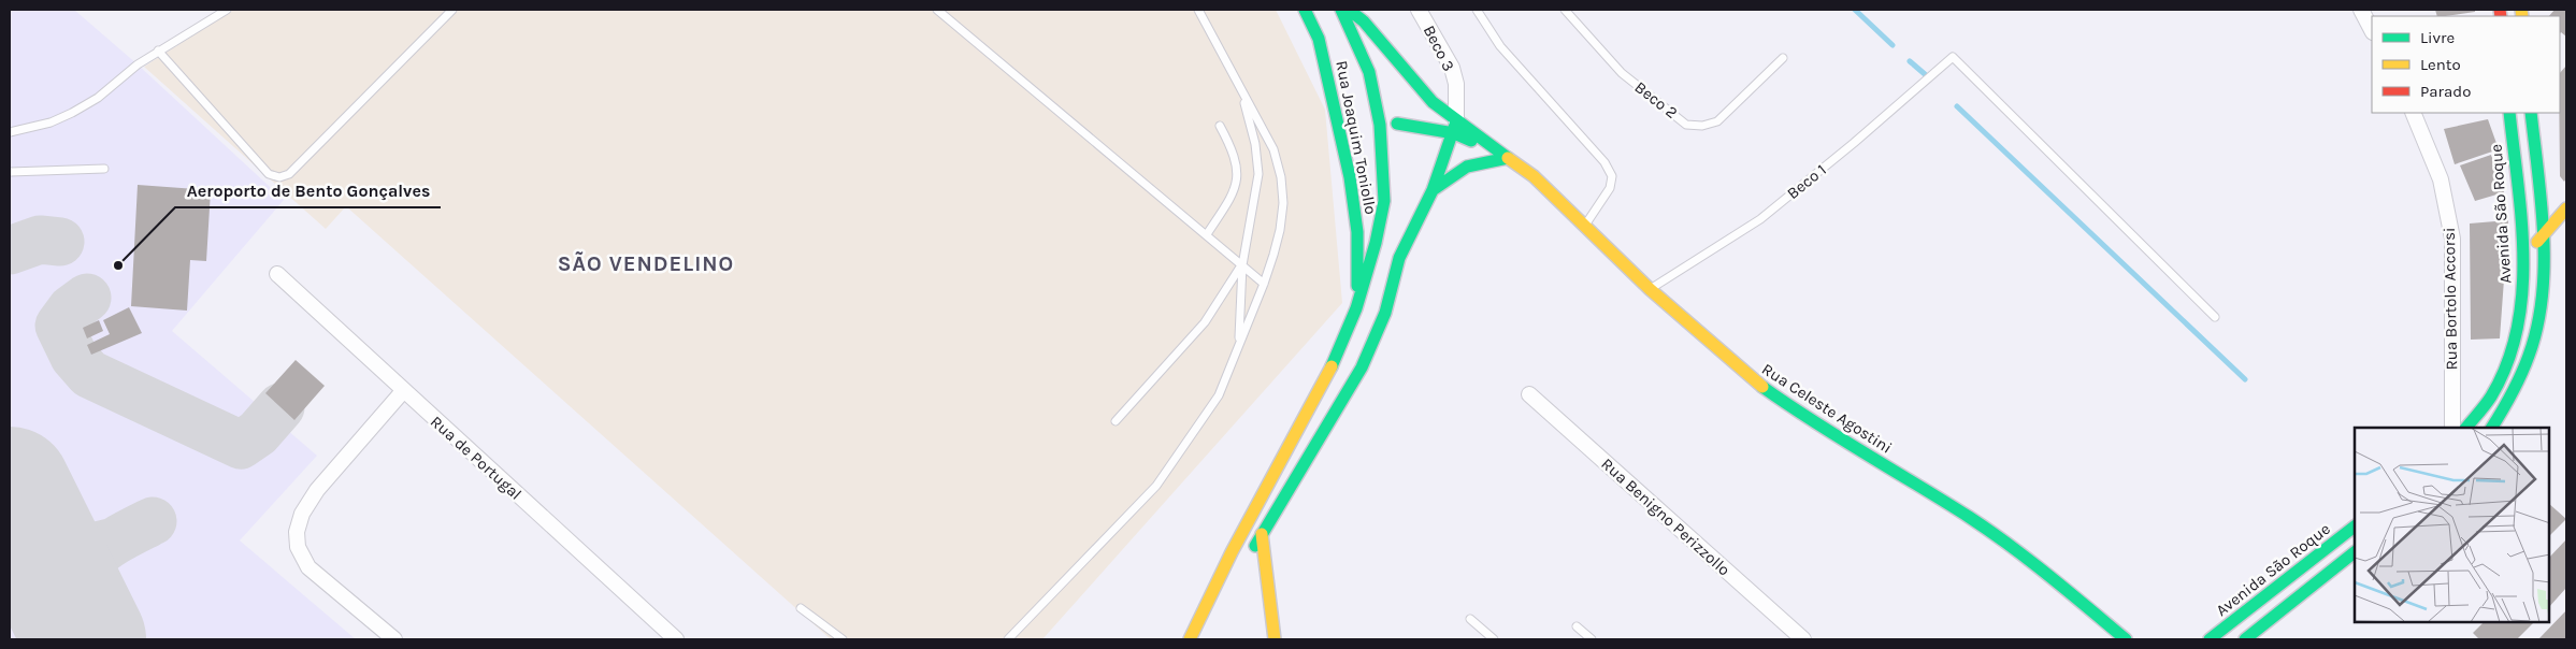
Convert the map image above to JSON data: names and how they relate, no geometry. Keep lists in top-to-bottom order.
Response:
{
  "streets": {
    "main road": ["Rua Joaquim Toniollo", "Avenida São Roque", "Rua Celeste Agostini"],
    "street": [
      "Beco 3",
      "Rua Bortolo Accorsi",
      "Rua de Portugal",
      "Rua Benigno Perizzollo"
    ],
    "lane": ["Beco 2", "Beco 1"]
  },
  "crossings": [
    ["Beco 3", "Rua Celeste Agostini"],
    ["Beco 1", "Rua Celeste Agostini"]
  ],
  "districts": ["SÃO VENDELINO"],
  "places": ["Aeroporto de Bento Gonçalves"],
  "legend": ["Livre", "Lento", "Parado"]
}
